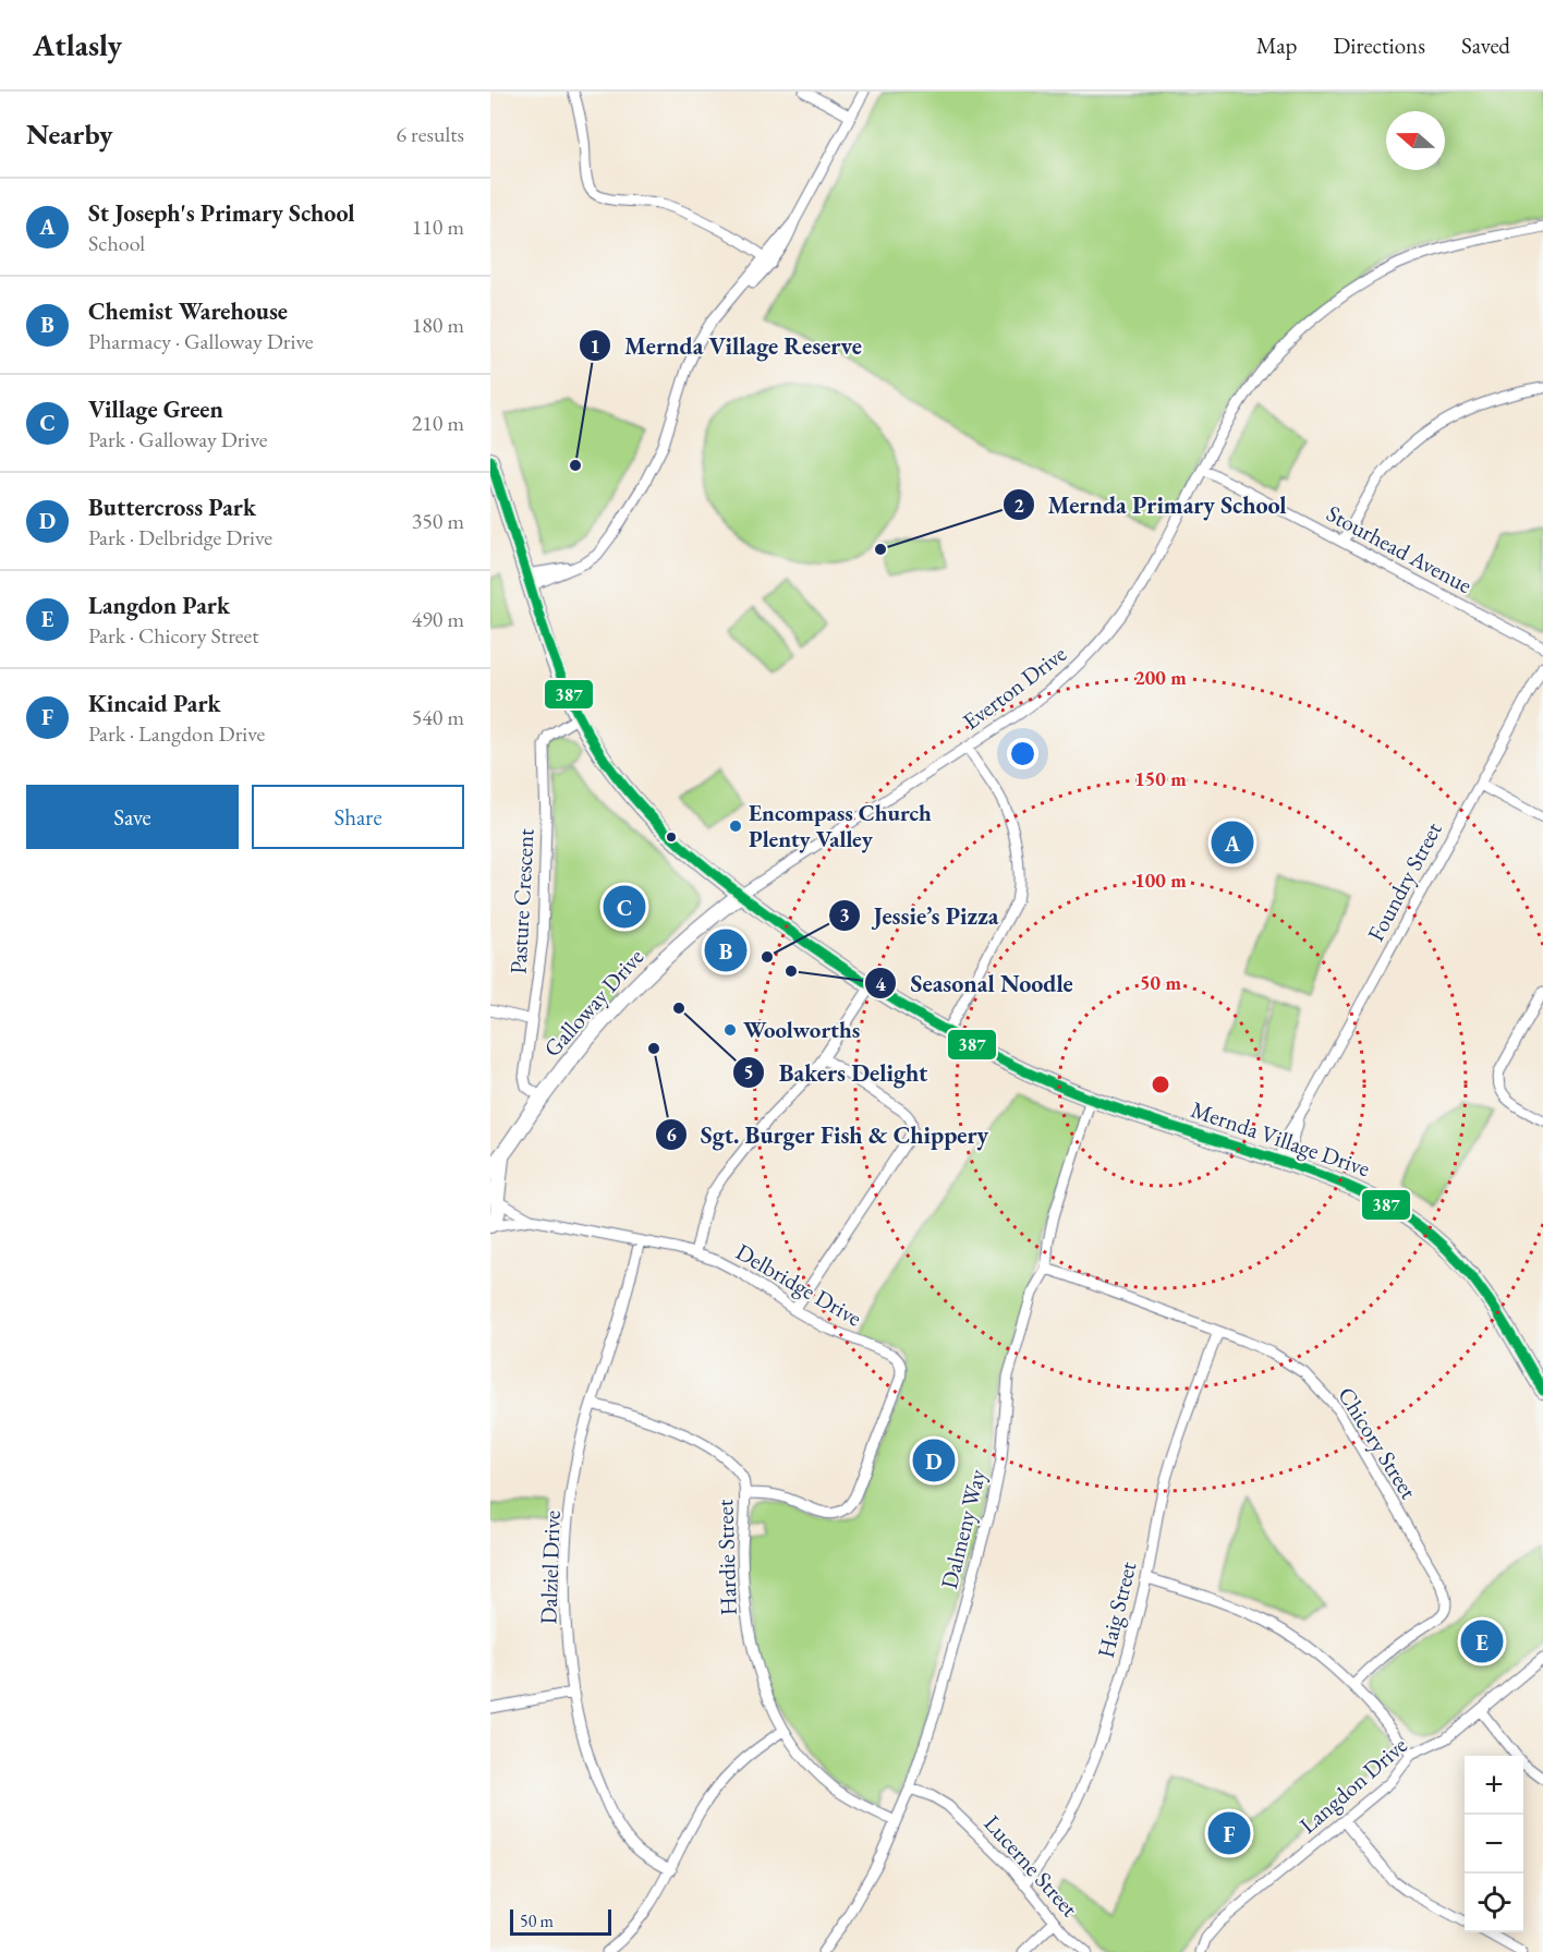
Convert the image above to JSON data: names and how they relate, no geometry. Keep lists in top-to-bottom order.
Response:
{
  "streets": {
    "street": [
      "Stourhead Avenue",
      "Everton Drive",
      "Foundry Street",
      "Pasture Crescent",
      "Galloway Drive",
      "Mernda Village Drive",
      "Delbridge Drive",
      "Chicory Street",
      "Dalmeny Way",
      "Hardie Street",
      "Dalziel Drive",
      "Haig Street",
      "Langdon Drive",
      "Lucerne Street"
    ]
  },
  "crossings": [
    ["Stourhead Avenue", "Everton Drive"],
    ["Everton Drive", "Galloway Drive"],
    ["Everton Drive", "Mernda Village Drive"],
    ["Foundry Street", "Mernda Village Drive"],
    ["Pasture Crescent", "Galloway Drive"],
    ["Pasture Crescent", "Mernda Village Drive"],
    ["Galloway Drive", "Mernda Village Drive"],
    ["Galloway Drive", "Delbridge Drive"],
    ["Mernda Village Drive", "Dalmeny Way"],
    ["Delbridge Drive", "Hardie Street"],
    ["Delbridge Drive", "Dalziel Drive"],
    ["Chicory Street", "Dalmeny Way"],
    ["Chicory Street", "Haig Street"],
    ["Dalmeny Way", "Hardie Street"],
    ["Dalmeny Way", "Lucerne Street"],
    ["Hardie Street", "Dalziel Drive"],
    ["Haig Street", "Lucerne Street"]
  ],
  "places": [
    "Mernda Village Reserve",
    "Mernda Primary School",
    "Encompass Church Plenty Valley",
    "Jessie’s Pizza",
    "Seasonal Noodle",
    "Bakers Delight",
    "Woolworths",
    "Sgt. Burger Fish & Chippery"
  ],
  "lines": ["transit line 387"],
  "scale_bar": "50 m",
  "north": "left",
  "page": {
    "header": "Atlasly",
    "nav": ["Map", "Directions", "Saved"],
    "heading": ["Nearby", "6 results"],
    "list": [
      {
        "mark": "A",
        "name": "St Joseph's Primary School",
        "note": "School",
        "value": "110 m"
      },
      {
        "mark": "B",
        "name": "Chemist Warehouse",
        "note": "Pharmacy · Galloway Drive",
        "value": "180 m"
      },
      {
        "mark": "C",
        "name": "Village Green",
        "note": "Park · Galloway Drive",
        "value": "210 m"
      },
      {
        "mark": "D",
        "name": "Buttercross Park",
        "note": "Park · Delbridge Drive",
        "value": "350 m"
      },
      {
        "mark": "E",
        "name": "Langdon Park",
        "note": "Park · Chicory Street",
        "value": "490 m"
      },
      {
        "mark": "F",
        "name": "Kincaid Park",
        "note": "Park · Langdon Drive",
        "value": "540 m"
      }
    ],
    "buttons": ["Save", "Share"],
    "pins": [
      "A",
      "C",
      "B",
      "D",
      "E",
      "F"
    ],
    "map_buttons": ["+", "−"],
    "scale": "50 m"
  },
  "rings": [
    "200 m",
    "150 m",
    "100 m",
    "50 m"
  ]
}
